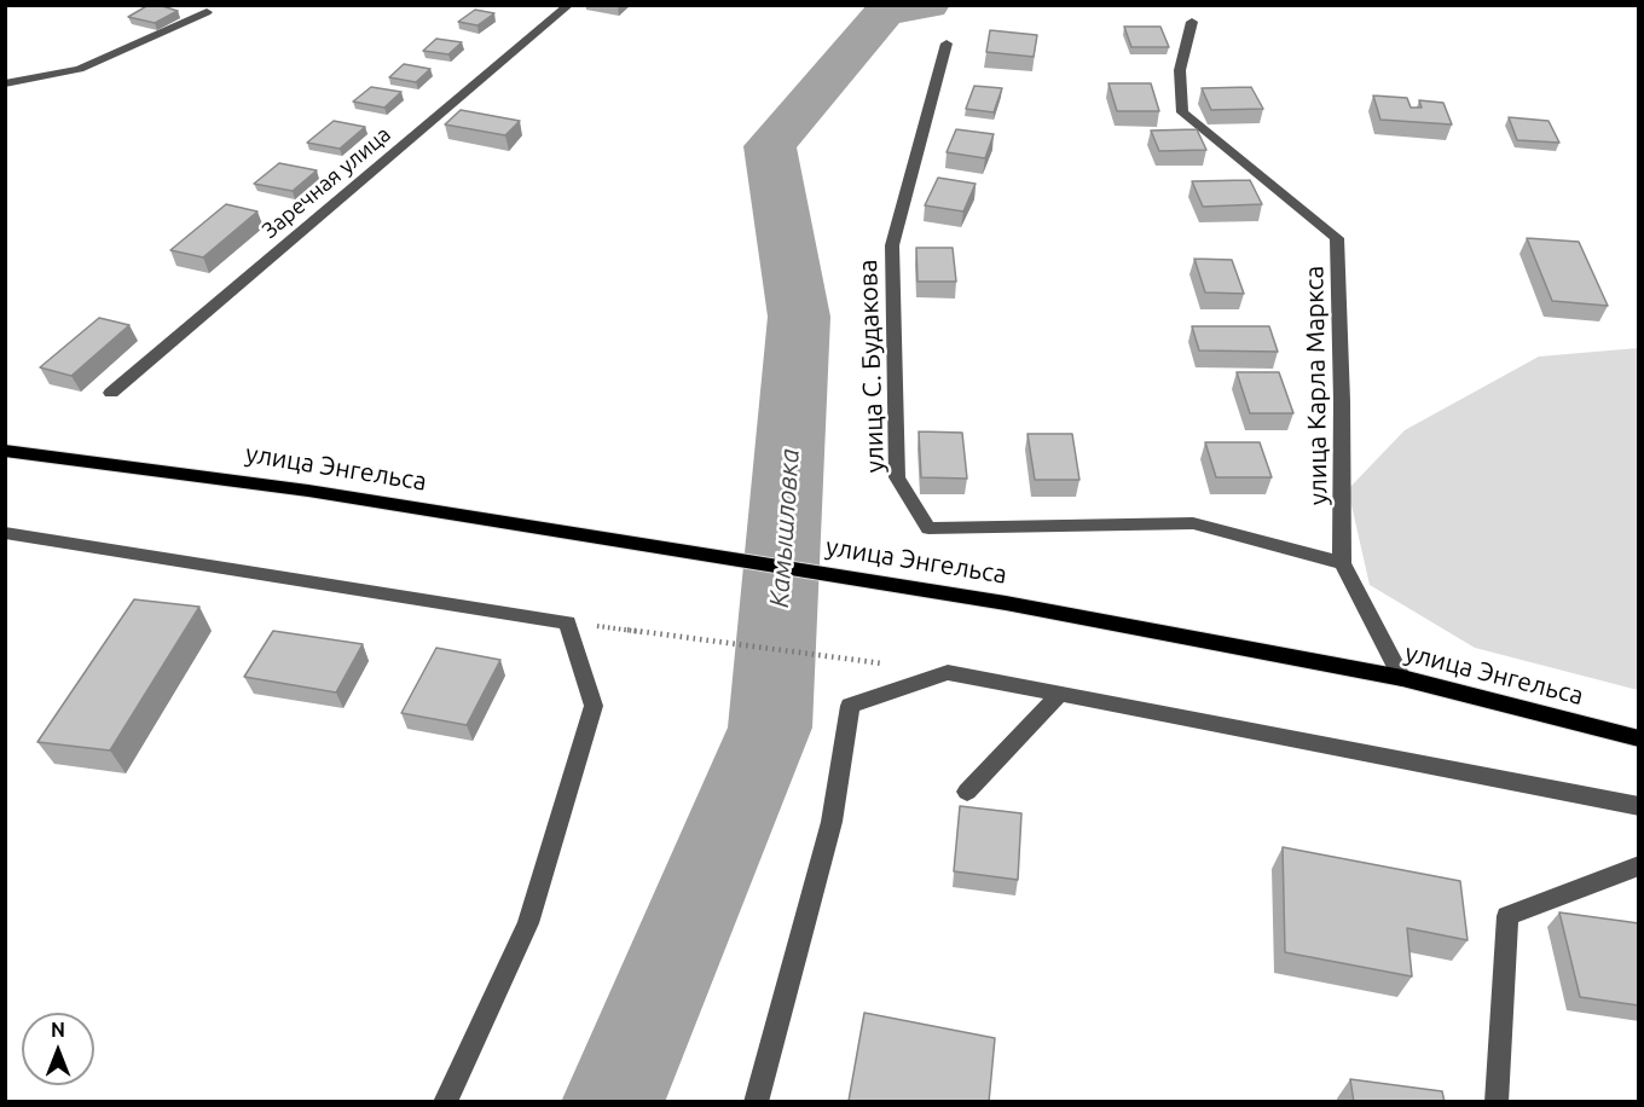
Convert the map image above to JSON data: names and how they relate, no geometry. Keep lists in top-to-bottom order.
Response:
{
  "streets": {
    "main road": ["улица Энгельса"],
    "street": ["Заречная улица", "улица С. Будакова", "улица Карла Маркса"]
  },
  "crossings": [
    ["улица С. Будакова", "улица Карла Маркса"],
    ["улица Карла Маркса", "улица Энгельса"]
  ],
  "water": ["Камышловка"],
  "north": "top"
}
